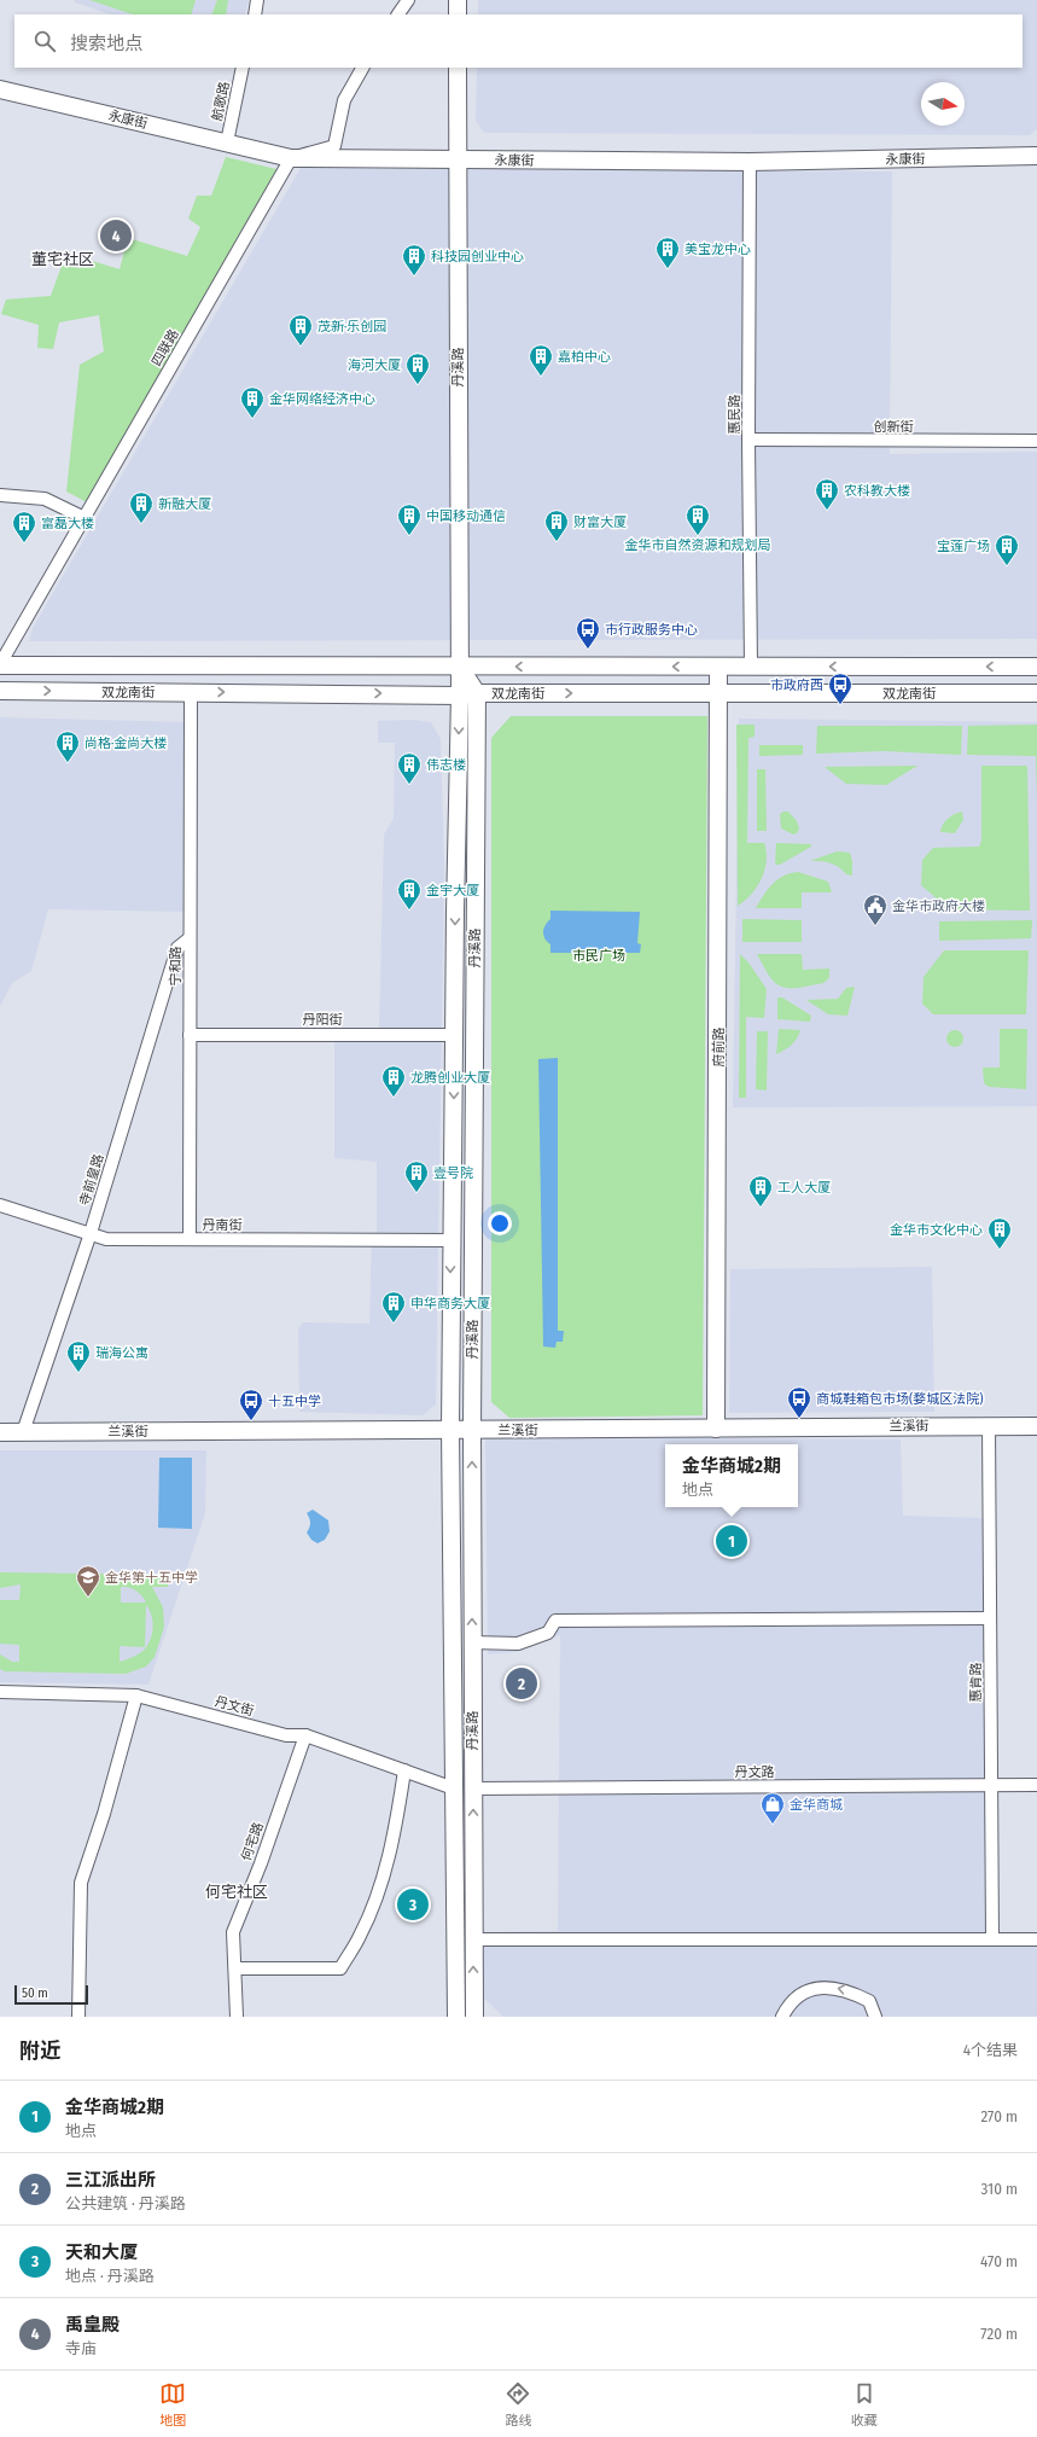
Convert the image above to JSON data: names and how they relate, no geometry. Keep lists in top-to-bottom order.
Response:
{
  "streets": {
    "main road": [
      "永康街",
      "丹溪路",
      "双龙南街",
      "府前路",
      "兰溪街"
    ],
    "street": [
      "航歌路",
      "四联路",
      "惠民路",
      "创新街",
      "宁和路",
      "丹阳街",
      "寺前皇路",
      "丹南街",
      "惠肯路",
      "丹文街",
      "丹文路",
      "何宅路"
    ]
  },
  "crossings": [
    ["航歌路", "永康街"],
    ["永康街", "四联路"],
    ["永康街", "丹溪路"],
    ["永康街", "惠民路"],
    ["四联路", "双龙南街"],
    ["丹溪路", "双龙南街"],
    ["丹溪路", "丹阳街"],
    ["丹溪路", "丹南街"],
    ["丹溪路", "兰溪街"],
    ["丹溪路", "丹文街"],
    ["丹溪路", "丹文路"],
    ["惠民路", "创新街"],
    ["惠民路", "双龙南街"],
    ["双龙南街", "宁和路"],
    ["双龙南街", "府前路"],
    ["宁和路", "丹阳街"],
    ["宁和路", "寺前皇路"],
    ["宁和路", "丹南街"],
    ["府前路", "兰溪街"],
    ["寺前皇路", "丹南街"],
    ["寺前皇路", "兰溪街"],
    ["兰溪街", "惠肯路"],
    ["惠肯路", "丹文路"],
    ["丹文街", "何宅路"]
  ],
  "districts": ["董宅社区", "何宅社区"],
  "parks": ["市民广场"],
  "places": {
    "building": [
      "美宝龙中心",
      "科技园创业中心",
      "茂新·乐创园",
      "嘉柏中心",
      "海河大厦",
      "金华网络经济中心",
      "农科教大楼",
      "新融大厦",
      "中国移动通信",
      "金华市自然资源和规划局",
      "财富大厦",
      "富磊大楼",
      "宝莲广场",
      "尚格·金尚大楼",
      "伟志楼",
      "金宇大厦",
      "龙腾创业大厦",
      "壹号院",
      "工人大厦",
      "金华市文化中心",
      "申华商务大厦",
      "瑞海公寓"
    ],
    "bus stop": [
      "市行政服务中心",
      "市政府西",
      "商城鞋箱包市场(婺城区法院)",
      "十五中学"
    ],
    "public building": ["金华市政府大楼"],
    "school or university": ["金华第十五中学"],
    "shop": ["金华商城"]
  },
  "scale_bar": "50 m",
  "north": "right",
  "page": {
    "search": "搜索地点",
    "pins": [
      "4",
      "1",
      "2",
      "3"
    ],
    "popup": ["金华商城2期", "地点"],
    "scale": "50 m",
    "heading": ["附近", "4个结果"],
    "list": [
      {
        "mark": "1",
        "name": "金华商城2期",
        "note": "地点",
        "value": "270 m"
      },
      {
        "mark": "2",
        "name": "三江派出所",
        "note": "公共建筑 · 丹溪路",
        "value": "310 m"
      },
      {
        "mark": "3",
        "name": "天和大厦",
        "note": "地点 · 丹溪路",
        "value": "470 m"
      },
      {
        "mark": "4",
        "name": "禹皇殿",
        "note": "寺庙",
        "value": "720 m"
      }
    ],
    "nav": ["地图", "路线", "收藏"]
  }
}
